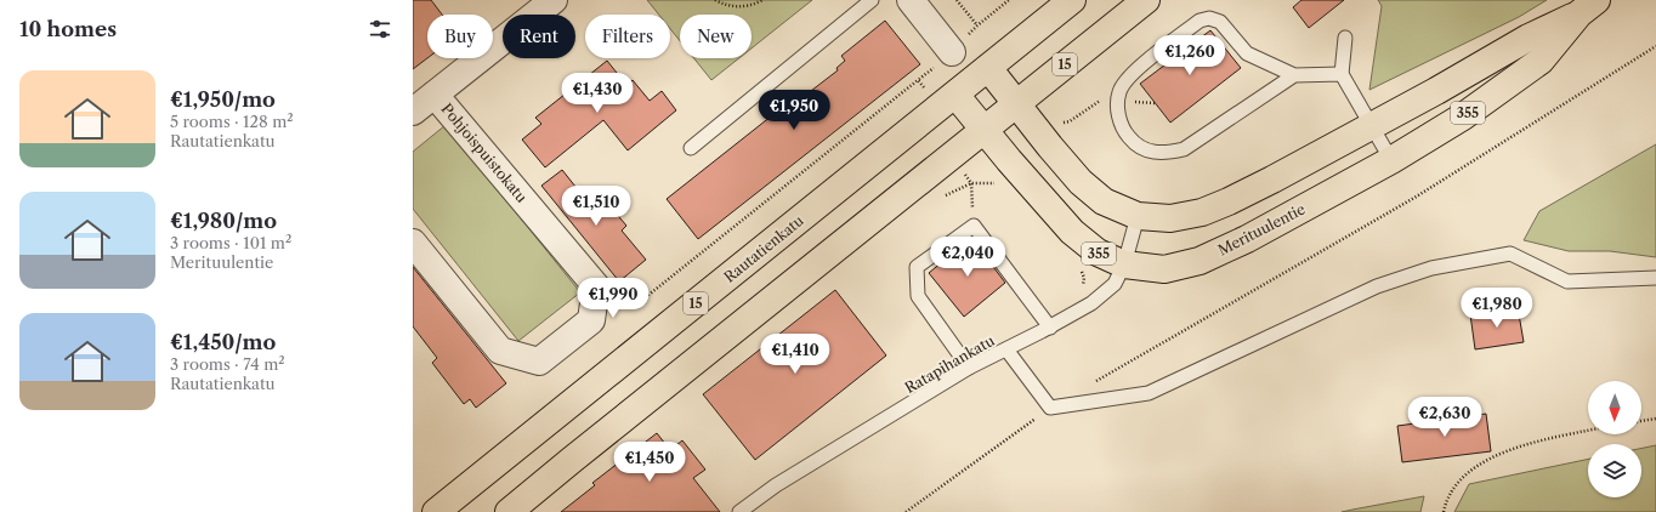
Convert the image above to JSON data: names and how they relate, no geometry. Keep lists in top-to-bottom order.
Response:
{
  "streets": {
    "main road": [
      "15",
      "355",
      "Merituulentie",
      "Rautatienkatu"
    ],
    "street": ["Pohjoispuistokatu"],
    "lane": ["Ratapihankatu"]
  },
  "crossings": [
    ["15", "Merituulentie"],
    ["15", "Rautatienkatu"],
    ["Merituulentie", "Rautatienkatu"],
    ["Merituulentie", "Ratapihankatu"]
  ],
  "north": "bottom",
  "page": {
    "heading": "10 homes",
    "chip": [
      "Buy",
      "Rent",
      "Filters",
      "New"
    ],
    "price": [
      "€1,260",
      "€1,430",
      "€1,950",
      "€1,510",
      "€2,040",
      "€1,990",
      "€1,980",
      "€1,410",
      "€2,630",
      "€1,450"
    ],
    "list": [
      {
        "name": "€1,950/mo",
        "note": "5 rooms · 128 m² · Rautatienkatu"
      },
      {
        "name": "€1,980/mo",
        "note": "3 rooms · 101 m² · Merituulentie"
      },
      {
        "name": "€1,450/mo",
        "note": "3 rooms · 74 m² · Rautatienkatu"
      }
    ]
  }
}
